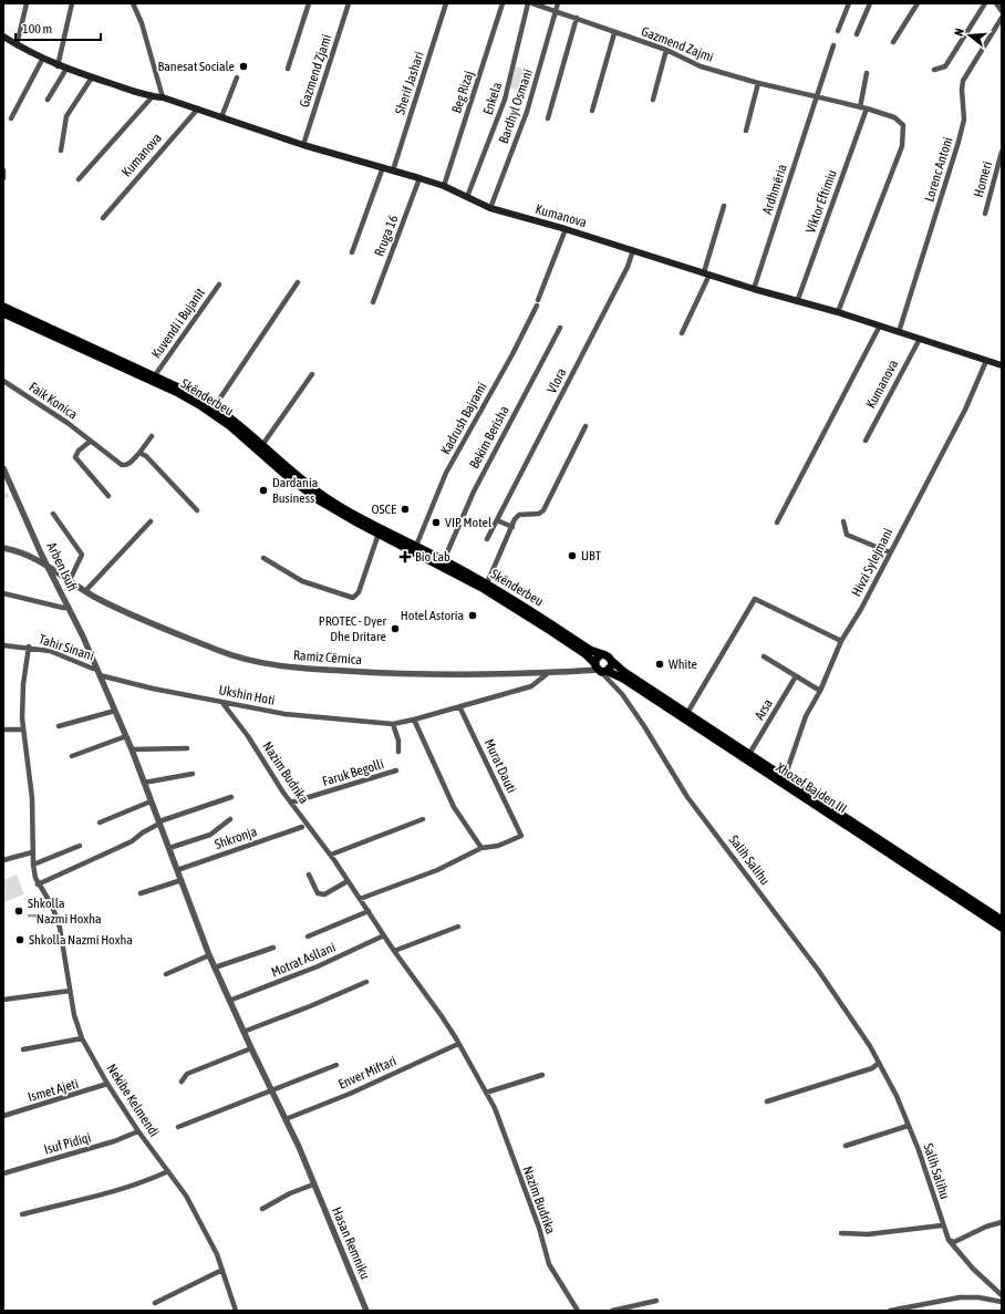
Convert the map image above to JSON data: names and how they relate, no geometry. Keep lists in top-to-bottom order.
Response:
{
  "streets": {
    "main road": ["Kumanova", "Skënderbeu", "Xhozef Bajden III"],
    "street": [
      "Gazmend Zajmi",
      "Gazmend Zjami",
      "Sherif Jashari",
      "Beg Rizaj",
      "Enkela",
      "Bardhyl Osmani",
      "Lorenc Antoni",
      "Homeri",
      "Ardhmëria",
      "Viktor Eftimiu",
      "Rruga 16",
      "Kuvendi i Bujanit",
      "Vlora",
      "Faik Konica",
      "Kadrush Bajrami",
      "Bekim Berisha",
      "Hivzi Sylejmani",
      "Arben Isufi",
      "Tahir Sinani",
      "Ramiz Cërnica",
      "Ukshin Hoti",
      "Arsa",
      "Murat Dauti",
      "Nazim Budrika",
      "Faruk Begolli",
      "Shkronja",
      "Salih Salihu",
      "Motrat Asllani",
      "Enver Miftari",
      "Ismet Ajeti",
      "Nekibe Kelmendi",
      "Isuf Pidiqi",
      "Hasan Remniku"
    ]
  },
  "crossings": [
    ["Gazmend Zajmi", "Bardhyl Osmani"],
    ["Gazmend Zajmi", "Kumanova"],
    ["Gazmend Zajmi", "Ardhmëria"],
    ["Gazmend Zajmi", "Viktor Eftimiu"],
    ["Gazmend Zjami", "Kumanova"],
    ["Sherif Jashari", "Kumanova"],
    ["Beg Rizaj", "Kumanova"],
    ["Enkela", "Kumanova"],
    ["Bardhyl Osmani", "Kumanova"],
    ["Kumanova", "Lorenc Antoni"],
    ["Kumanova", "Ardhmëria"],
    ["Kumanova", "Viktor Eftimiu"],
    ["Kumanova", "Rruga 16"],
    ["Kumanova", "Vlora"],
    ["Kumanova", "Kadrush Bajrami"],
    ["Kumanova", "Hivzi Sylejmani"],
    ["Kuvendi i Bujanit", "Skënderbeu"],
    ["Skënderbeu", "Kadrush Bajrami"],
    ["Skënderbeu", "Bekim Berisha"],
    ["Skënderbeu", "Ramiz Cërnica"],
    ["Skënderbeu", "Xhozef Bajden III"],
    ["Skënderbeu", "Salih Salihu"],
    ["Hivzi Sylejmani", "Xhozef Bajden III"],
    ["Arben Isufi", "Tahir Sinani"],
    ["Arben Isufi", "Ramiz Cërnica"],
    ["Arben Isufi", "Ukshin Hoti"],
    ["Arben Isufi", "Hasan Remniku"],
    ["Tahir Sinani", "Nekibe Kelmendi"],
    ["Ramiz Cërnica", "Ukshin Hoti"],
    ["Ramiz Cërnica", "Xhozef Bajden III"],
    ["Ramiz Cërnica", "Salih Salihu"],
    ["Ukshin Hoti", "Murat Dauti"],
    ["Ukshin Hoti", "Nazim Budrika"],
    ["Ukshin Hoti", "Hasan Remniku"],
    ["Arsa", "Xhozef Bajden III"],
    ["Nazim Budrika", "Faruk Begolli"],
    ["Nazim Budrika", "Motrat Asllani"],
    ["Nazim Budrika", "Enver Miftari"],
    ["Xhozef Bajden III", "Salih Salihu"],
    ["Shkronja", "Hasan Remniku"],
    ["Motrat Asllani", "Hasan Remniku"],
    ["Enver Miftari", "Hasan Remniku"],
    ["Ismet Ajeti", "Nekibe Kelmendi"],
    ["Nekibe Kelmendi", "Isuf Pidiqi"]
  ],
  "places": {
    "other": [
      "Banesat Sociale",
      "Dardania Business",
      "OSCE",
      "VIP Motel",
      "UBT",
      "Hotel Astoria",
      "PROTEC - Dyer Dhe Dritare",
      "White",
      "Shkolla \"\"Nazmi Hoxha",
      "Shkolla Nazmi Hoxha"
    ],
    "health": ["Bio Lab"]
  },
  "scale_bar": "100 m",
  "north": "left"
}
